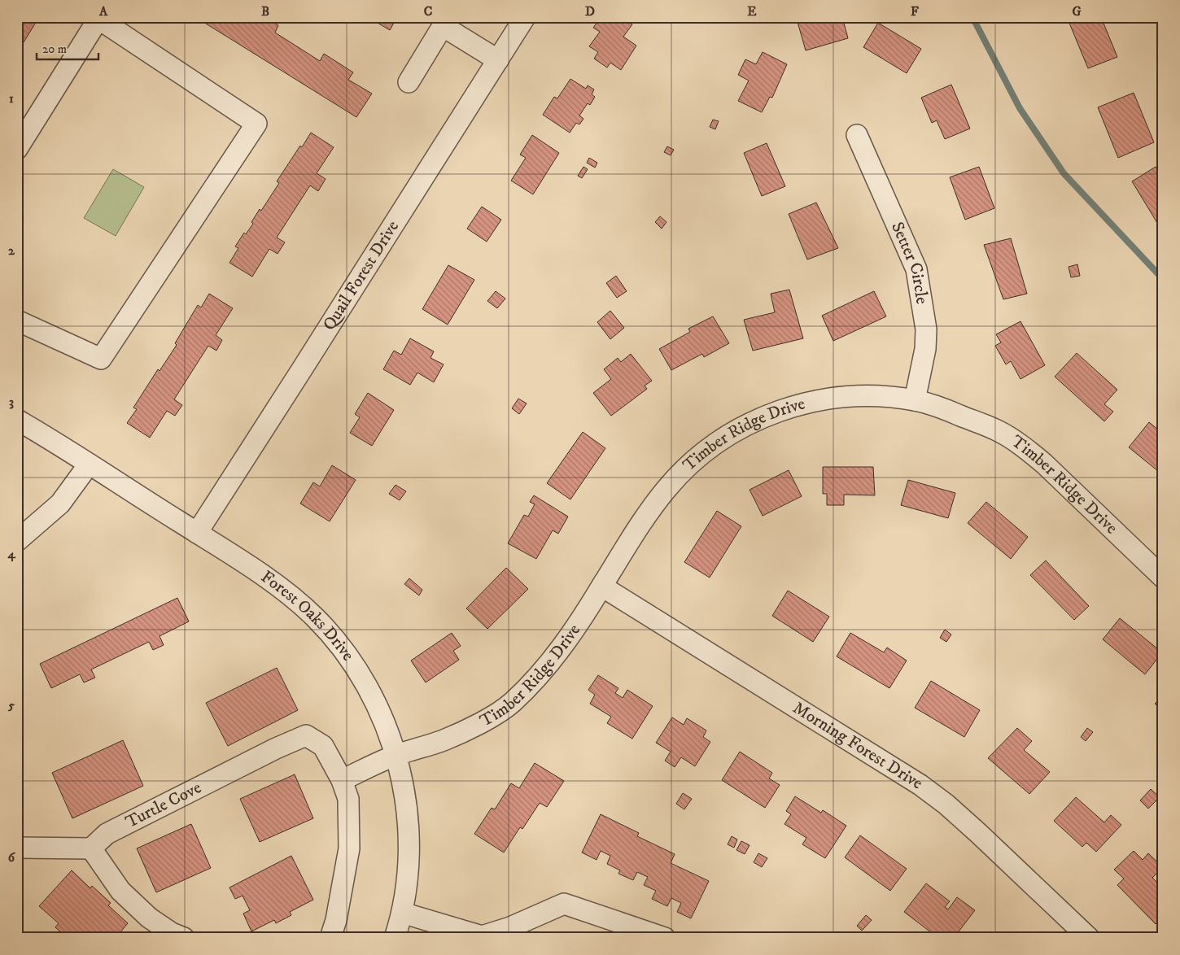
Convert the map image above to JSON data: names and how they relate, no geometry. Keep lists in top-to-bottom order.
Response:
{
  "streets": {
    "street": [
      "Setter Circle",
      "Quail Forest Drive",
      "Timber Ridge Drive",
      "Forest Oaks Drive",
      "Morning Forest Drive",
      "Turtle Cove"
    ]
  },
  "crossings": [
    ["Setter Circle", "Timber Ridge Drive"],
    ["Quail Forest Drive", "Forest Oaks Drive"],
    ["Timber Ridge Drive", "Forest Oaks Drive"],
    ["Timber Ridge Drive", "Morning Forest Drive"]
  ],
  "scale_bar": "20 m",
  "grid": {
    "columns": [
      "A",
      "B",
      "C",
      "D",
      "E",
      "F",
      "G"
    ],
    "rows": [
      "1",
      "2",
      "3",
      "4",
      "5",
      "6"
    ]
  }
}
